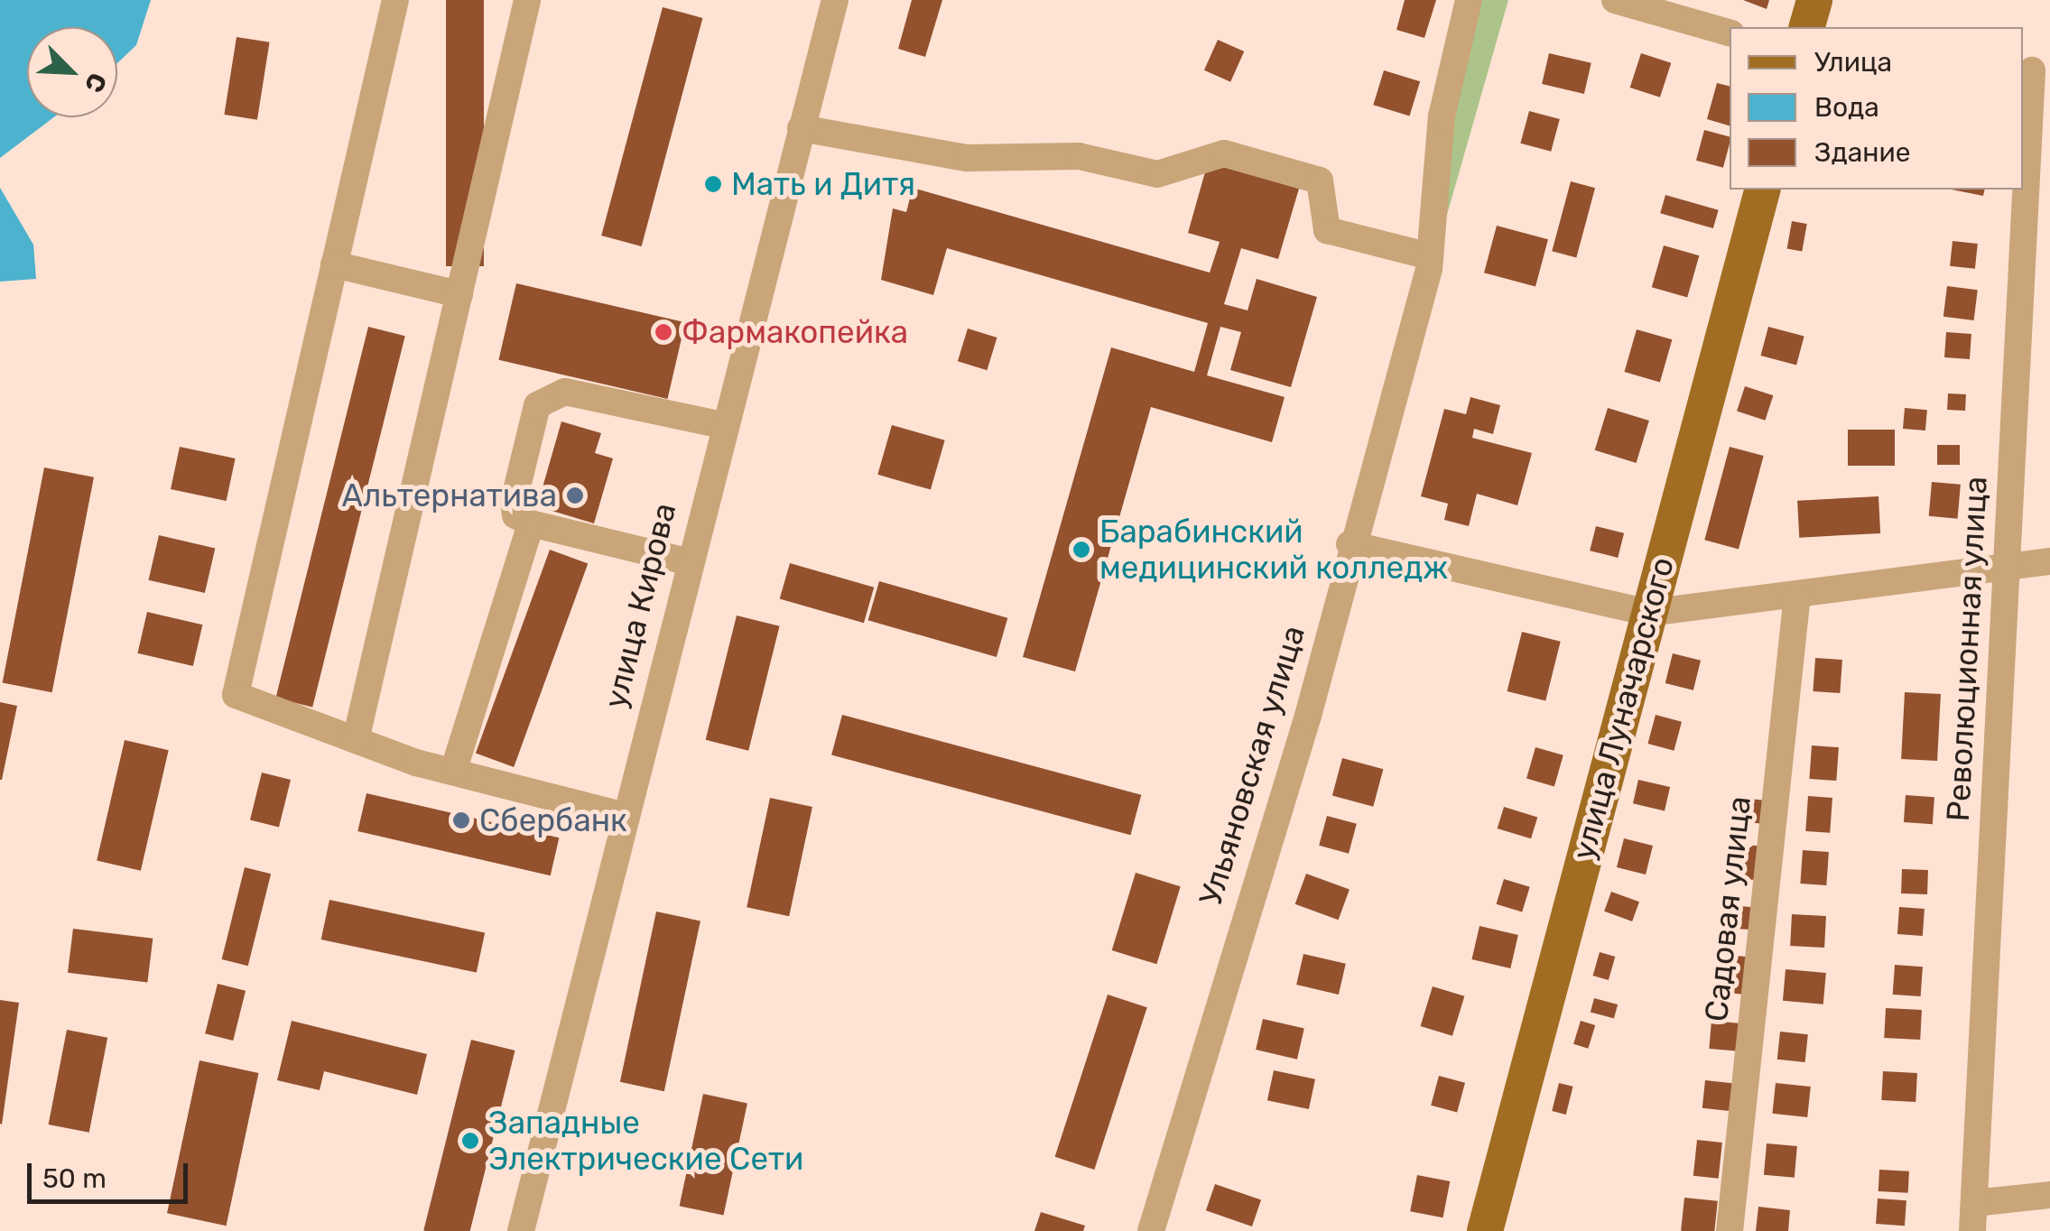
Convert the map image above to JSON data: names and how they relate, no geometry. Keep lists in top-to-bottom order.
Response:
{
  "streets": {
    "main road": ["улица Луначарского"],
    "street": [
      "улица Кирова",
      "Революционная улица",
      "Ульяновская улица",
      "Садовая улица"
    ]
  },
  "places": [
    "Мать и Дитя",
    "Фармакопейка",
    "Альтернатива",
    "Барабинский медицинский колледж",
    "Сбербанк",
    "Западные Электрические Сети"
  ],
  "legend": ["Улица", "Вода", "Здание"],
  "scale_bar": "50 m",
  "north": "bottom right"
}
